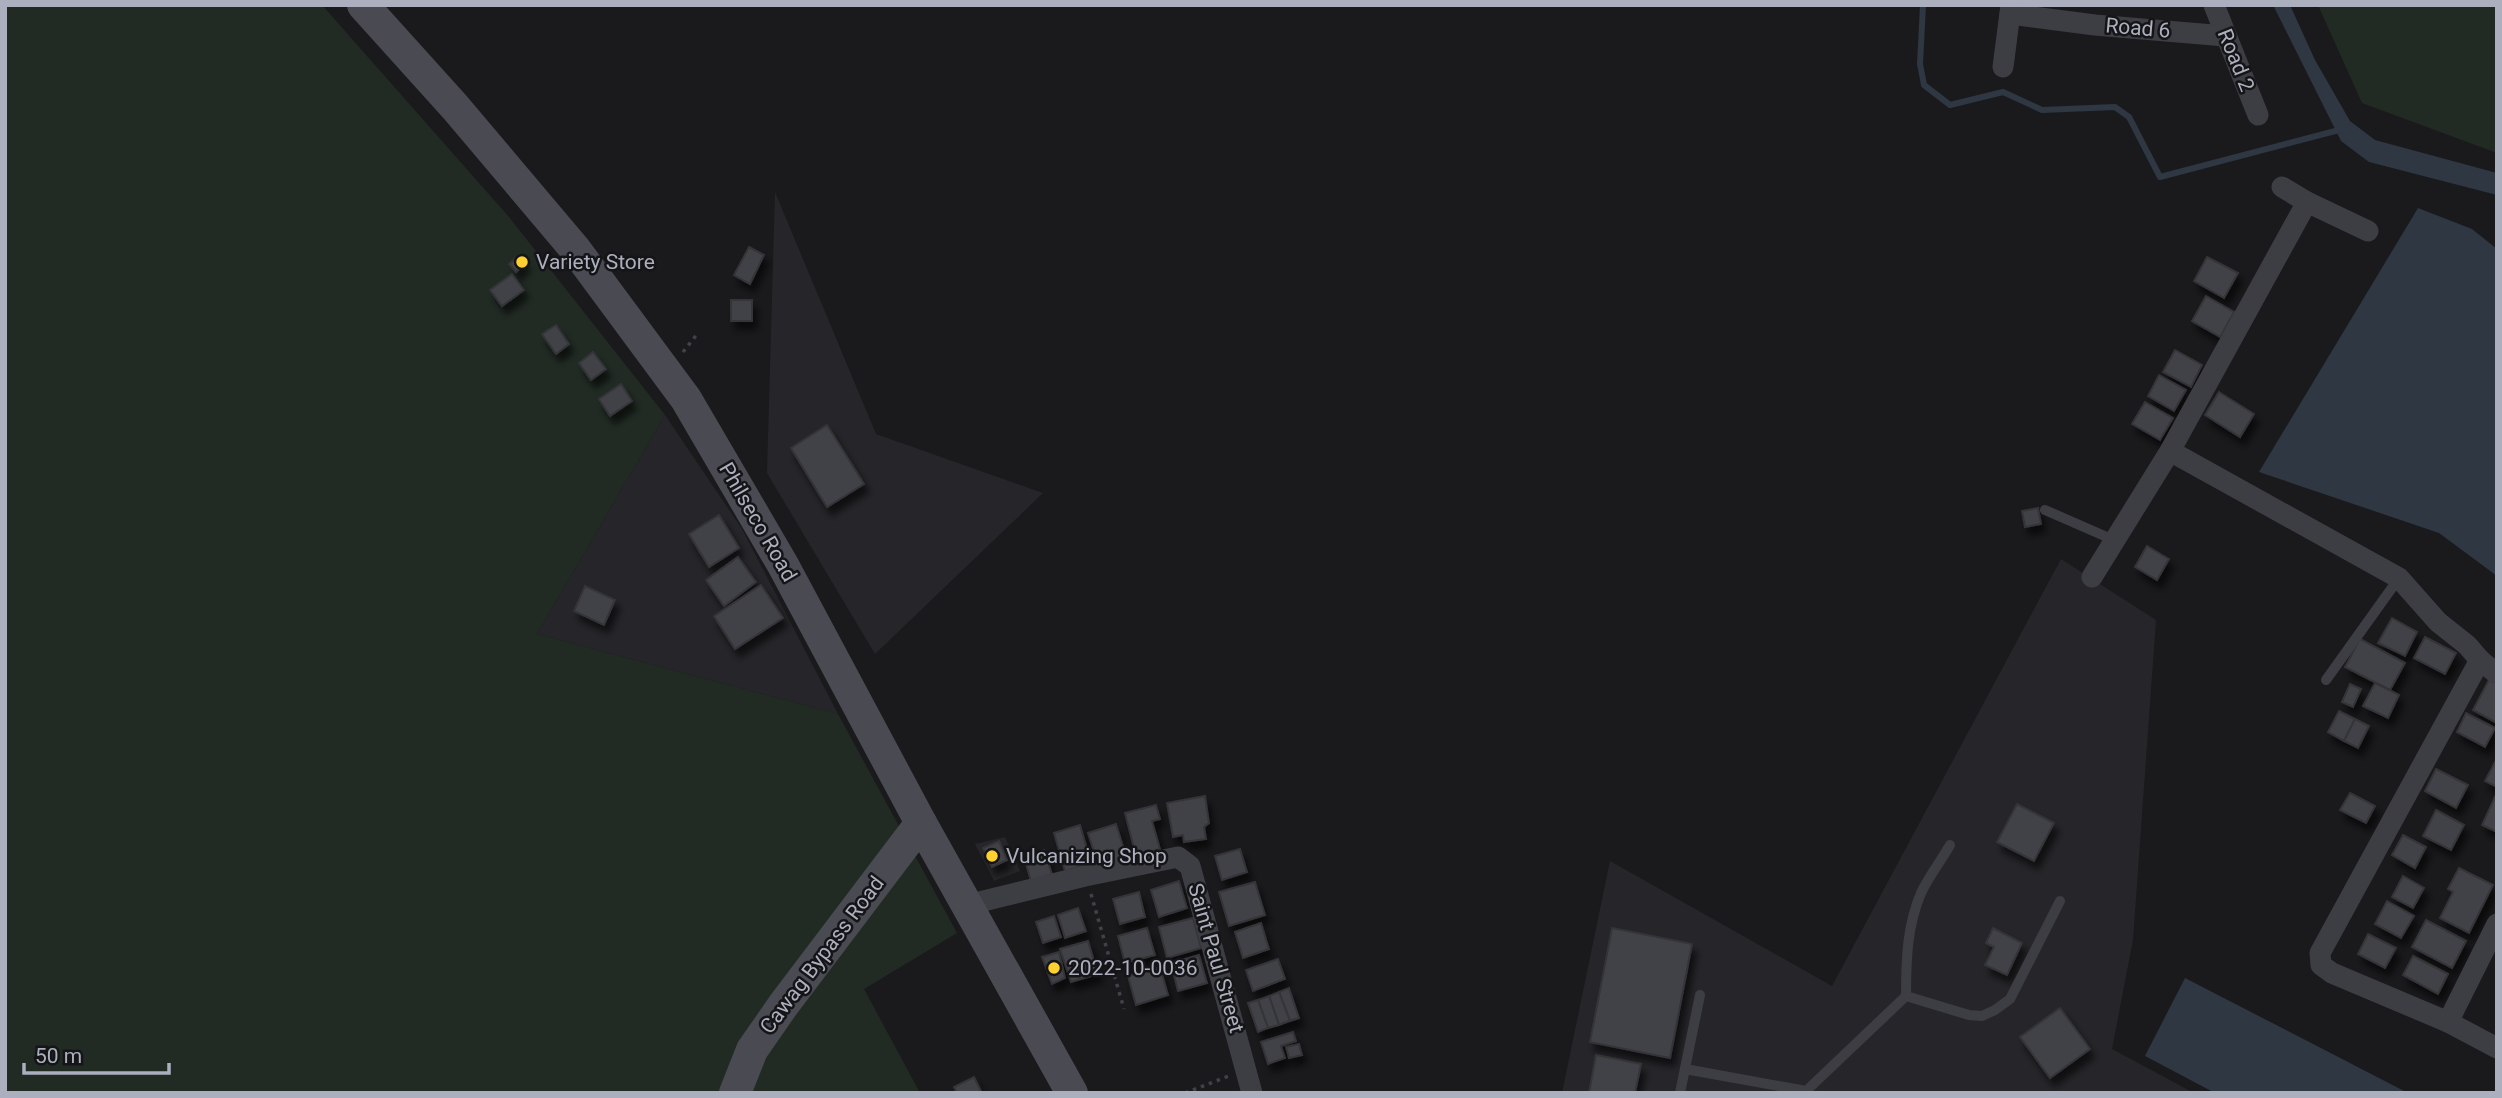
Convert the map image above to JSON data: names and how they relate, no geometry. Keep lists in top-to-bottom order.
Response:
{
  "streets": {
    "street": [
      "Road 6",
      "Road 2",
      "Philseco Road",
      "Cawag Bypass Road",
      "Saint Paul Street"
    ]
  },
  "crossings": [
    ["Road 6", "Road 2"],
    ["Philseco Road", "Cawag Bypass Road"],
    ["Philseco Road", "Saint Paul Street"]
  ],
  "places": ["Variety Store", "Vulcanizing Shop", "2022-10-0036"],
  "scale_bar": "50 m"
}
